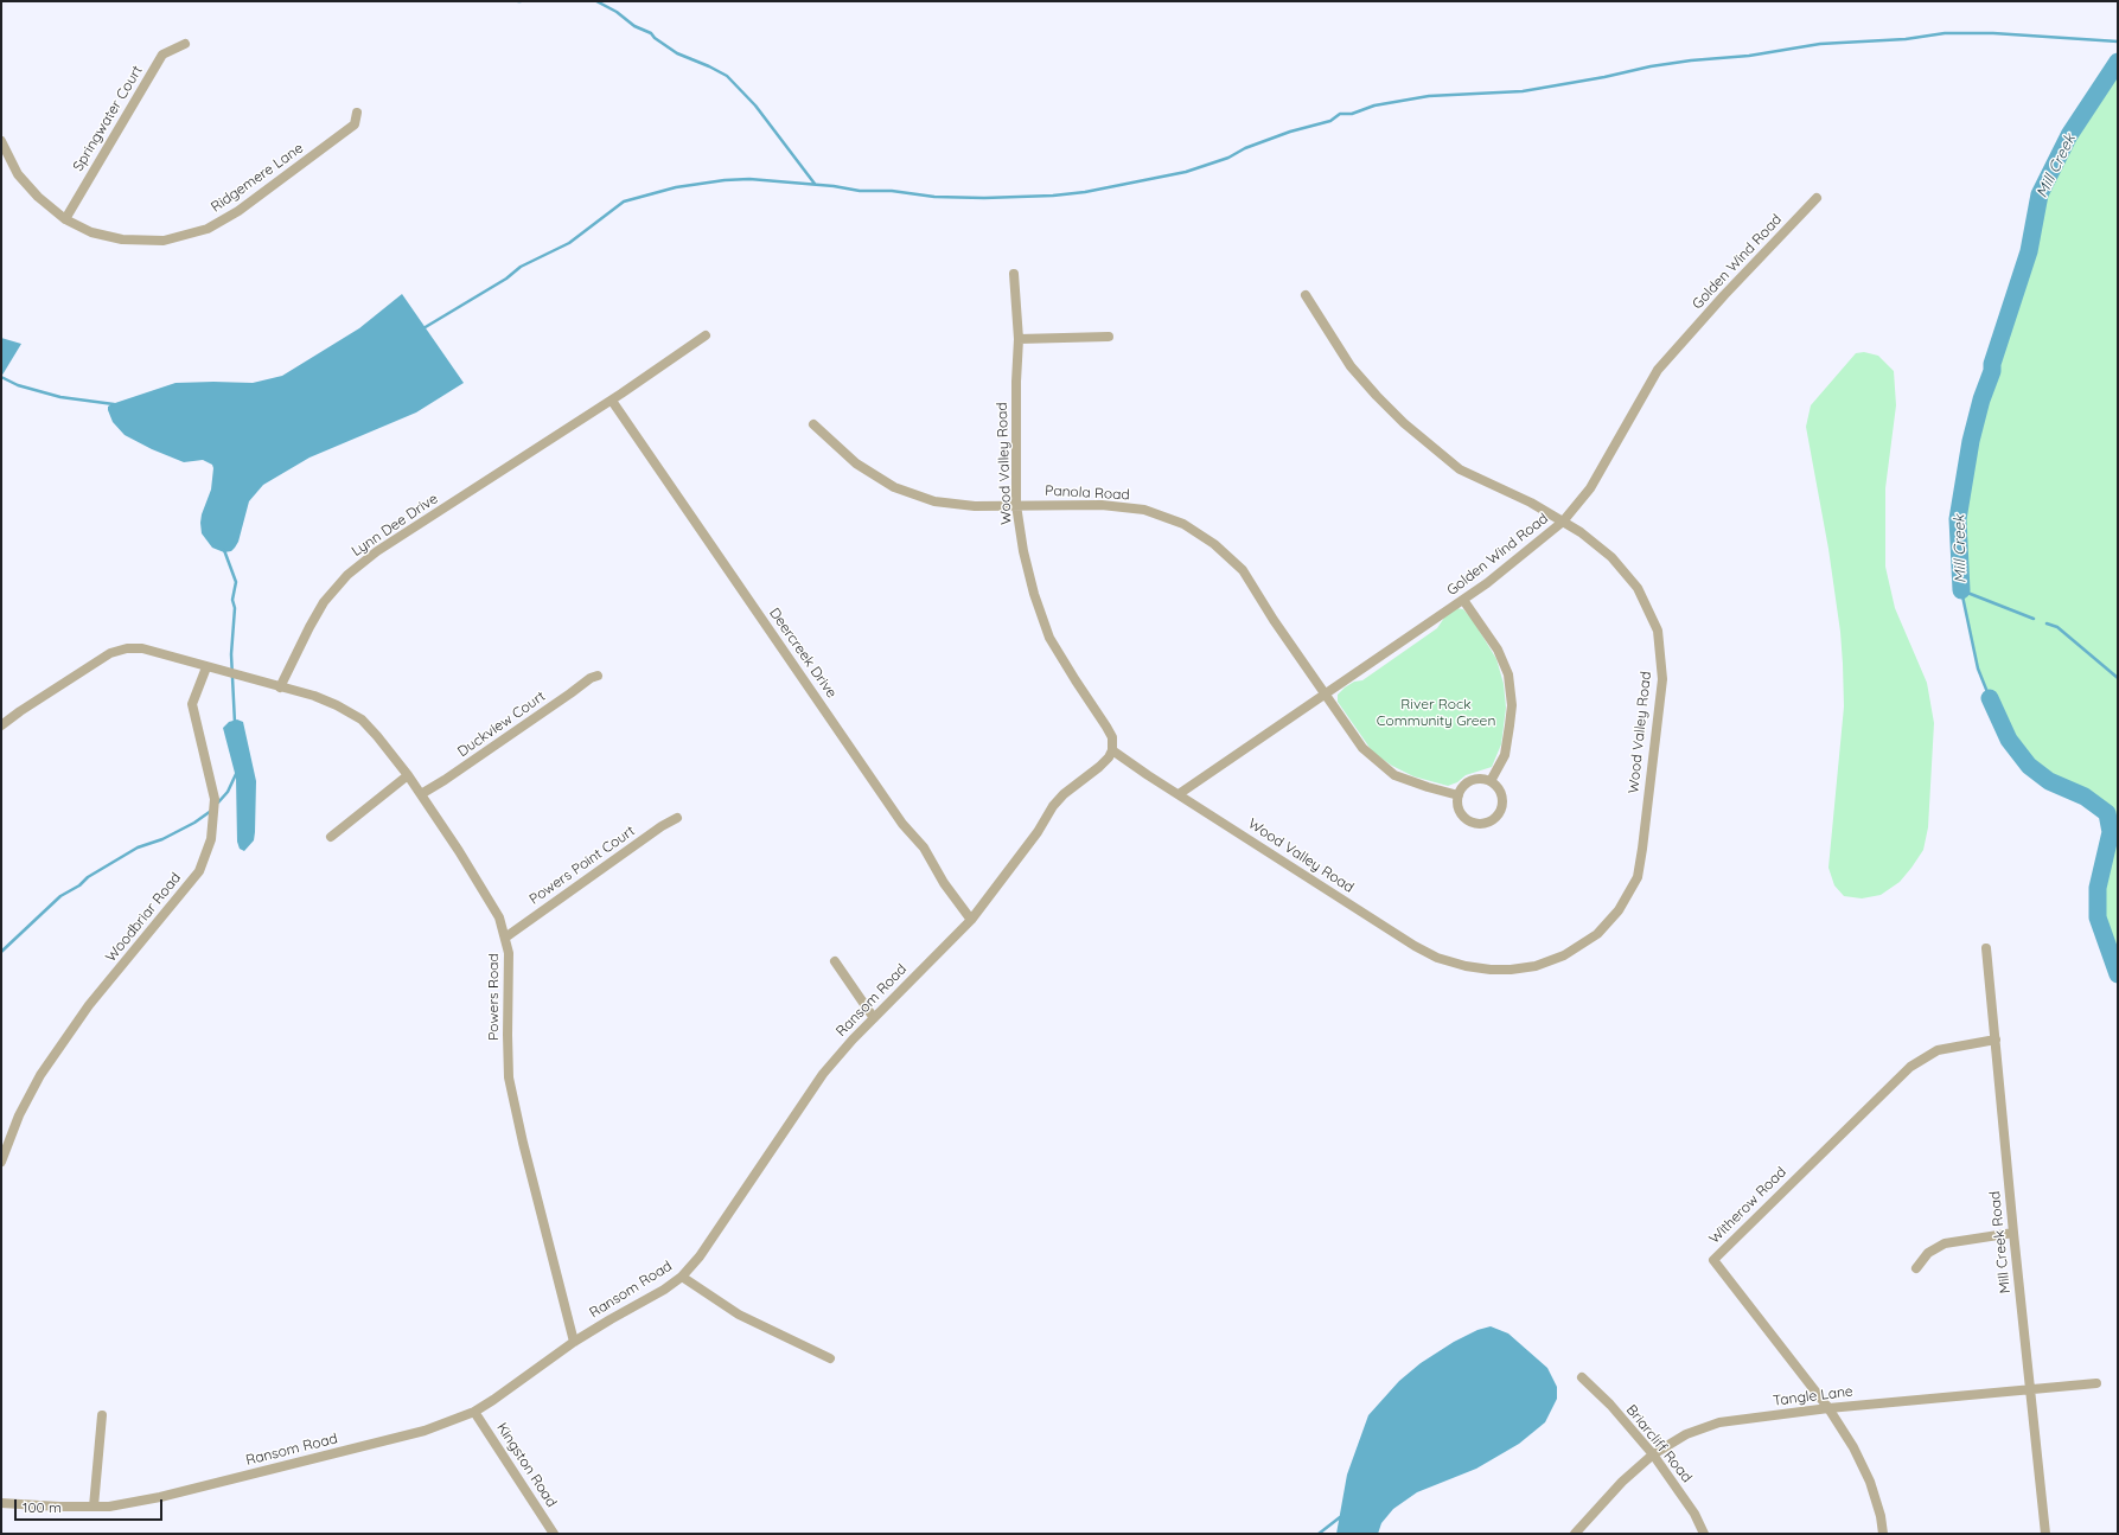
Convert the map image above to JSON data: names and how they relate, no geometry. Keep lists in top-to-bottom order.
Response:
{
  "streets": {
    "street": [
      "Springwater Court",
      "Ridgemere Lane",
      "Golden Wind Road",
      "Wood Valley Road",
      "Panola Road",
      "Lynn Dee Drive",
      "Deercreek Drive",
      "Duckview Court",
      "Powers Point Court",
      "Woodbriar Road",
      "Powers Road",
      "Ransom Road",
      "Witherow Road",
      "Mill Creek Road",
      "Tangle Lane",
      "Briarcliff Road",
      "Kingston Road"
    ]
  },
  "crossings": [
    ["Springwater Court", "Ridgemere Lane"],
    ["Golden Wind Road", "Wood Valley Road"],
    ["Golden Wind Road", "Panola Road"],
    ["Wood Valley Road", "Panola Road"],
    ["Wood Valley Road", "Ransom Road"],
    ["Lynn Dee Drive", "Deercreek Drive"],
    ["Lynn Dee Drive", "Powers Road"],
    ["Deercreek Drive", "Ransom Road"],
    ["Duckview Court", "Powers Road"],
    ["Powers Point Court", "Powers Road"],
    ["Powers Road", "Ransom Road"],
    ["Ransom Road", "Kingston Road"],
    ["Witherow Road", "Mill Creek Road"],
    ["Witherow Road", "Tangle Lane"],
    ["Mill Creek Road", "Tangle Lane"],
    ["Tangle Lane", "Briarcliff Road"]
  ],
  "water": ["Mill Creek"],
  "parks": ["River Rock Community Green"],
  "scale_bar": "100 m"
}
